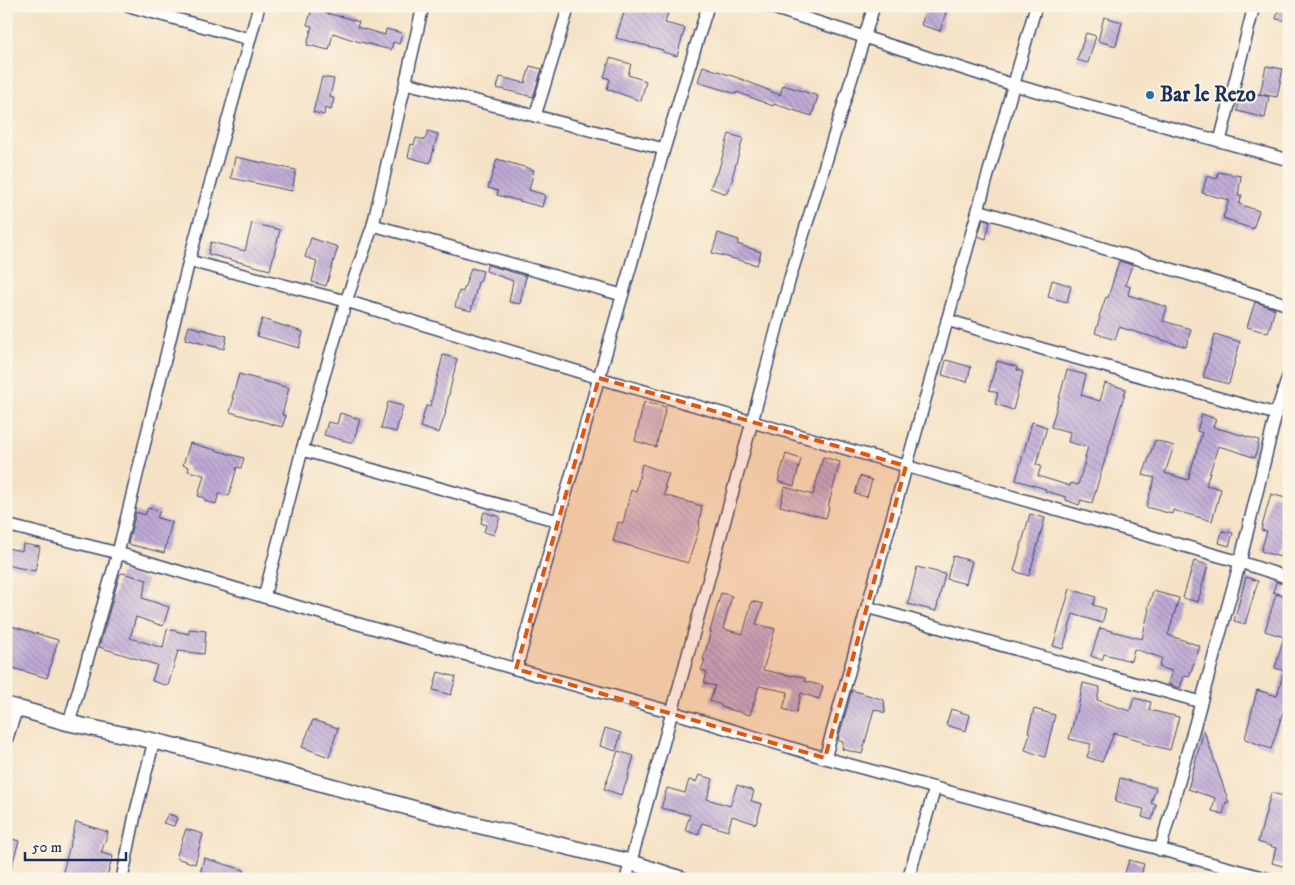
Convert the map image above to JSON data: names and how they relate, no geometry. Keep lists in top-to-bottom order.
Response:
{
  "places": ["Bar le Rezo"],
  "scale_bar": "50 m"
}
